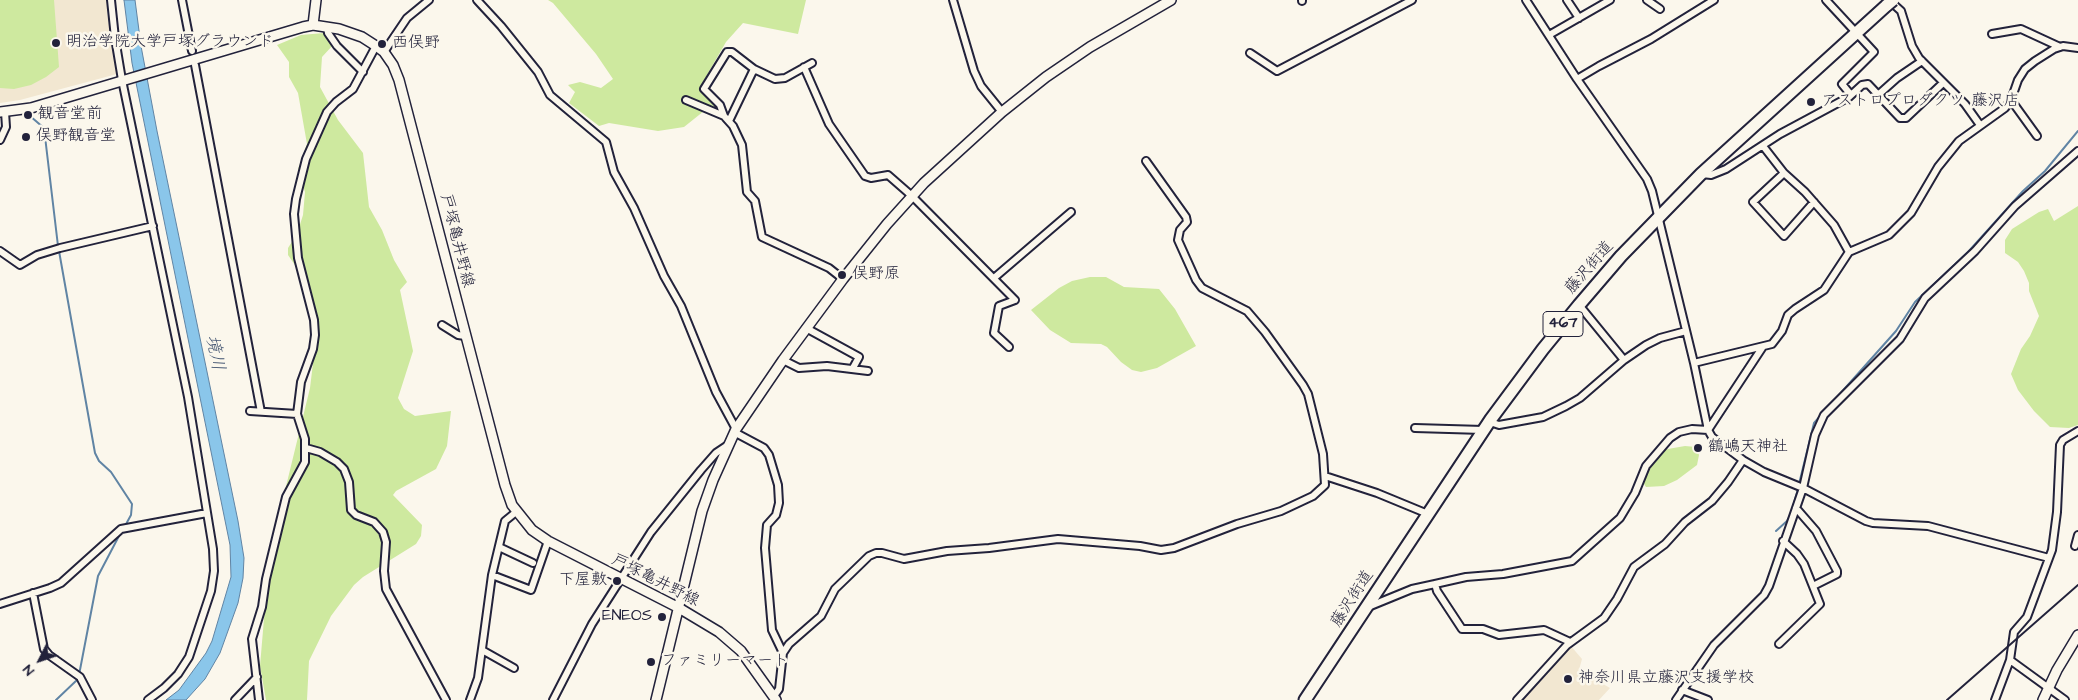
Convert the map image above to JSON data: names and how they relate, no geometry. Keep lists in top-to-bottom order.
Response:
{
  "streets": {
    "highway": ["藤沢街道", "467"],
    "main road": ["戸塚亀井野線"]
  },
  "water": ["境川"],
  "places": [
    "明治学院大学戸塚グラウンド",
    "西俣野",
    "アストロプロダクツ 藤沢店",
    "観音堂前",
    "俣野観音堂",
    "俣野原",
    "鶴嶋天神社",
    "下屋敷",
    "ENEOS",
    "ファミリーマート",
    "神奈川県立藤沢支援学校"
  ],
  "north": "bottom left"
}
